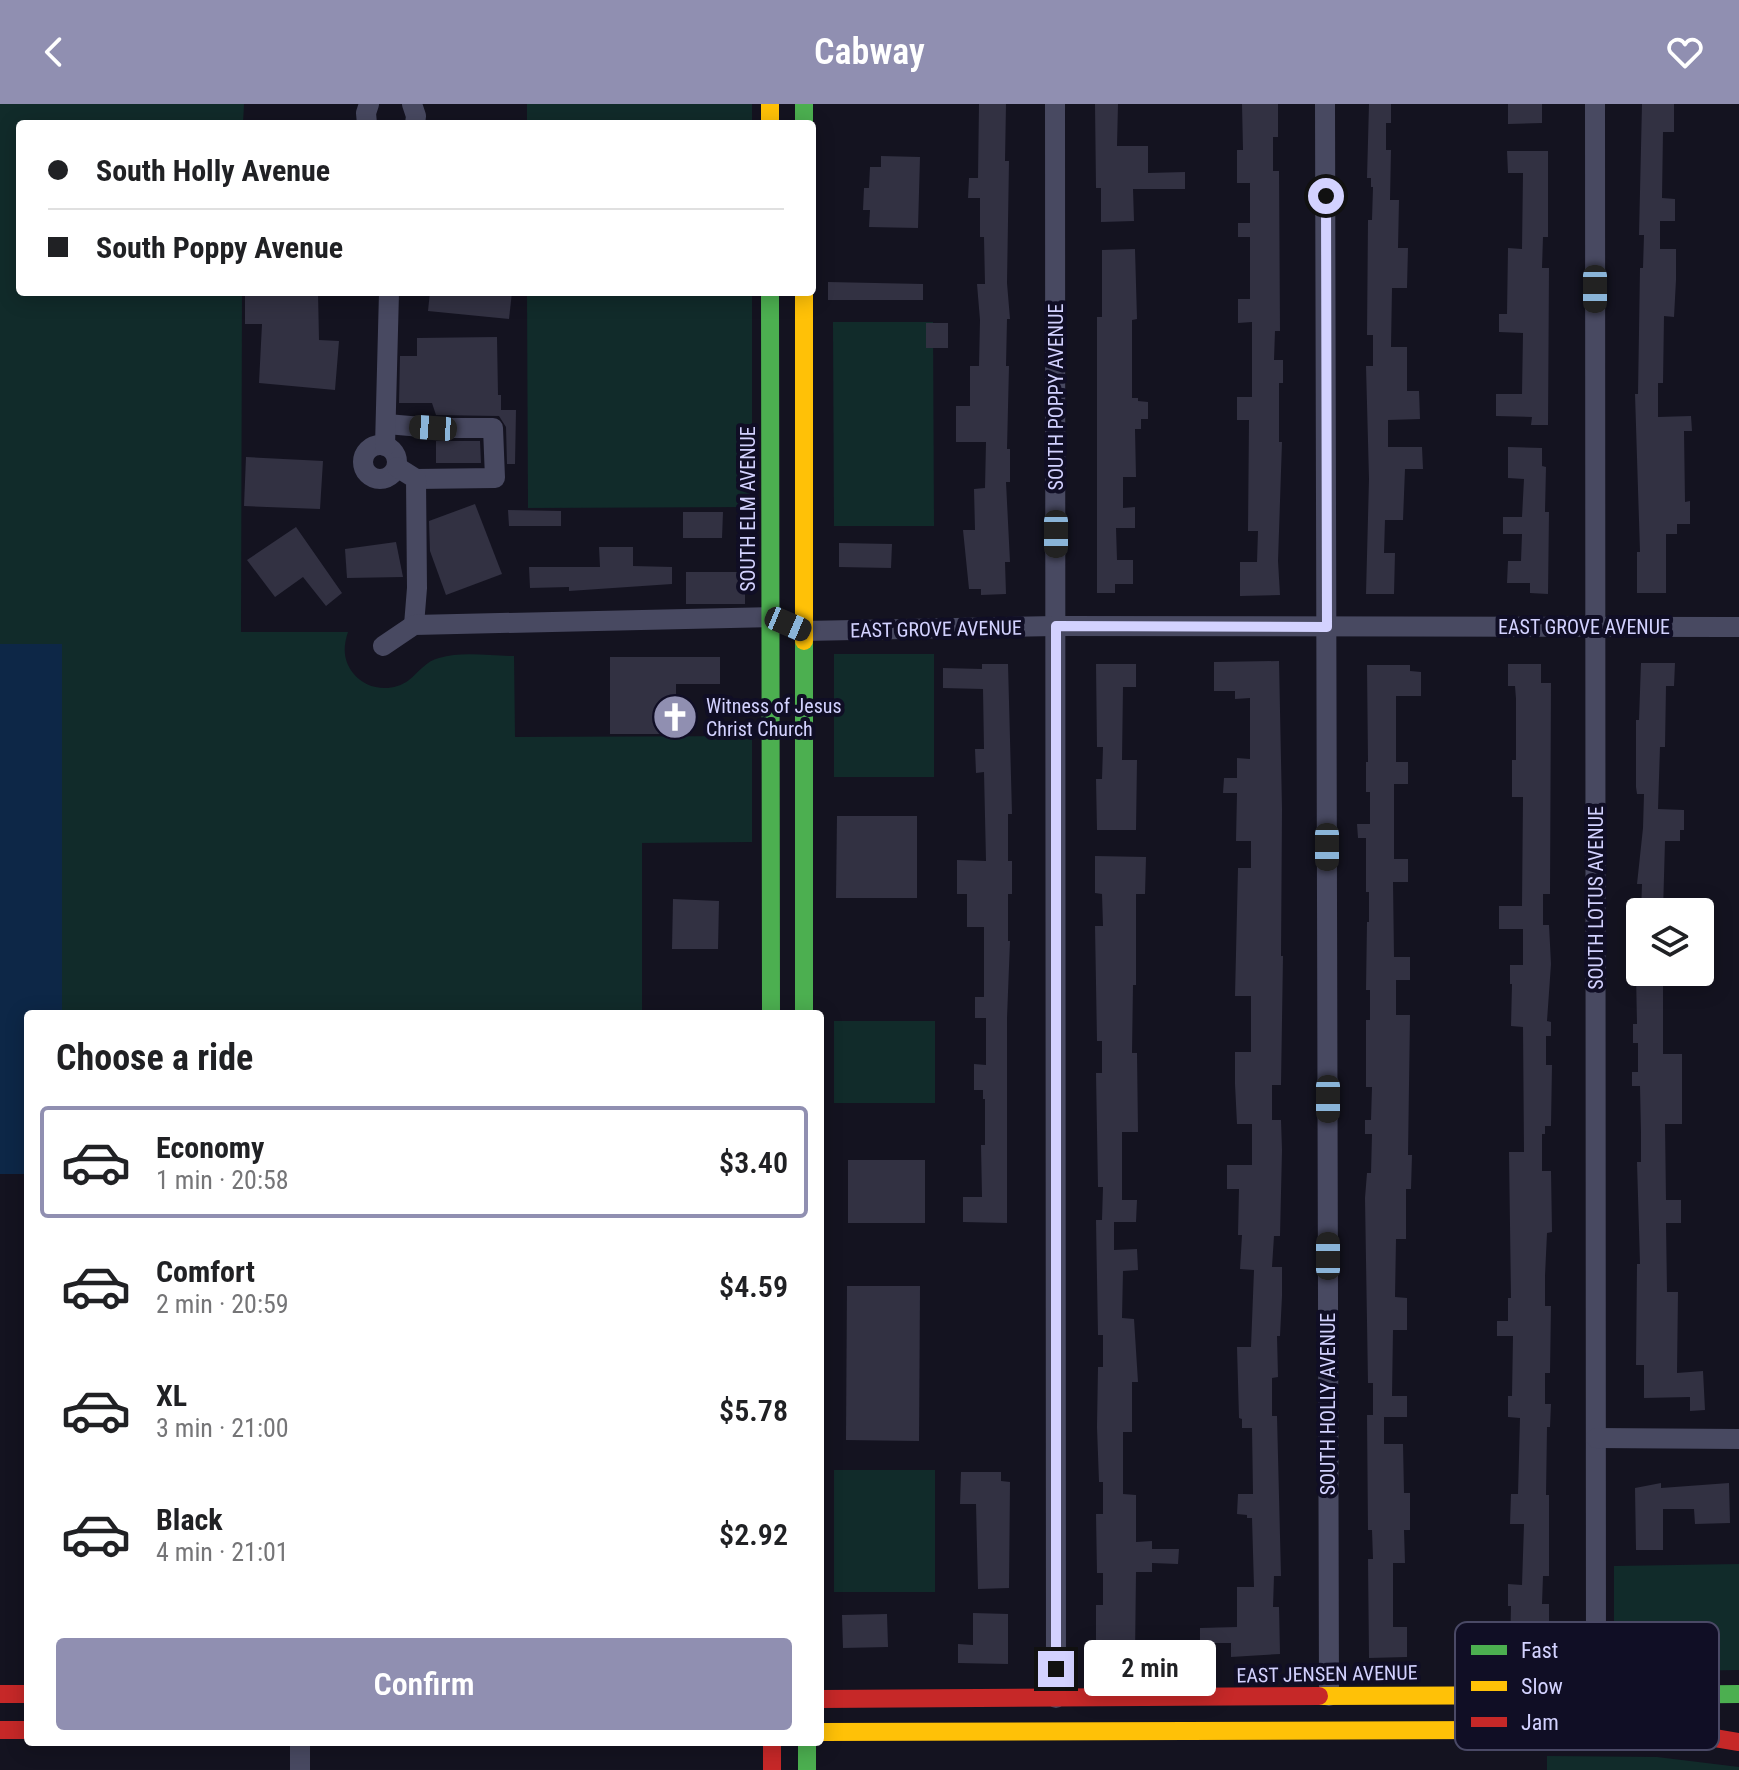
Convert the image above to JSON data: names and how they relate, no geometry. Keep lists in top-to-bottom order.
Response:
{
  "streets": {
    "main road": ["SOUTH ELM AVENUE", "EAST JENSEN AVENUE"],
    "street": [
      "SOUTH POPPY AVENUE",
      "EAST GROVE AVENUE",
      "SOUTH LOTUS AVENUE",
      "SOUTH HOLLY AVENUE"
    ]
  },
  "crossings": [
    ["SOUTH POPPY AVENUE", "EAST GROVE AVENUE"],
    ["SOUTH POPPY AVENUE", "EAST JENSEN AVENUE"],
    ["SOUTH ELM AVENUE", "EAST GROVE AVENUE"],
    ["EAST GROVE AVENUE", "SOUTH LOTUS AVENUE"],
    ["EAST GROVE AVENUE", "SOUTH HOLLY AVENUE"],
    ["SOUTH HOLLY AVENUE", "EAST JENSEN AVENUE"]
  ],
  "places": {
    "church": ["Witness of Jesus Christ Church"]
  },
  "legend": ["Fast", "Slow", "Jam"],
  "page": {
    "header": "Cabway",
    "banner": ["South Holly Avenue", "South Poppy Avenue"],
    "heading": "Choose a ride",
    "list": [
      {
        "name": "Economy",
        "note": "1 min · 20:58",
        "value": "$3.40"
      },
      {
        "name": "Comfort",
        "note": "2 min · 20:59",
        "value": "$4.59"
      },
      {
        "name": "XL",
        "note": "3 min · 21:00",
        "value": "$5.78"
      },
      {
        "name": "Black",
        "note": "4 min · 21:01",
        "value": "$2.92"
      }
    ],
    "buttons": "Confirm",
    "bubble": "2 min"
  }
}
